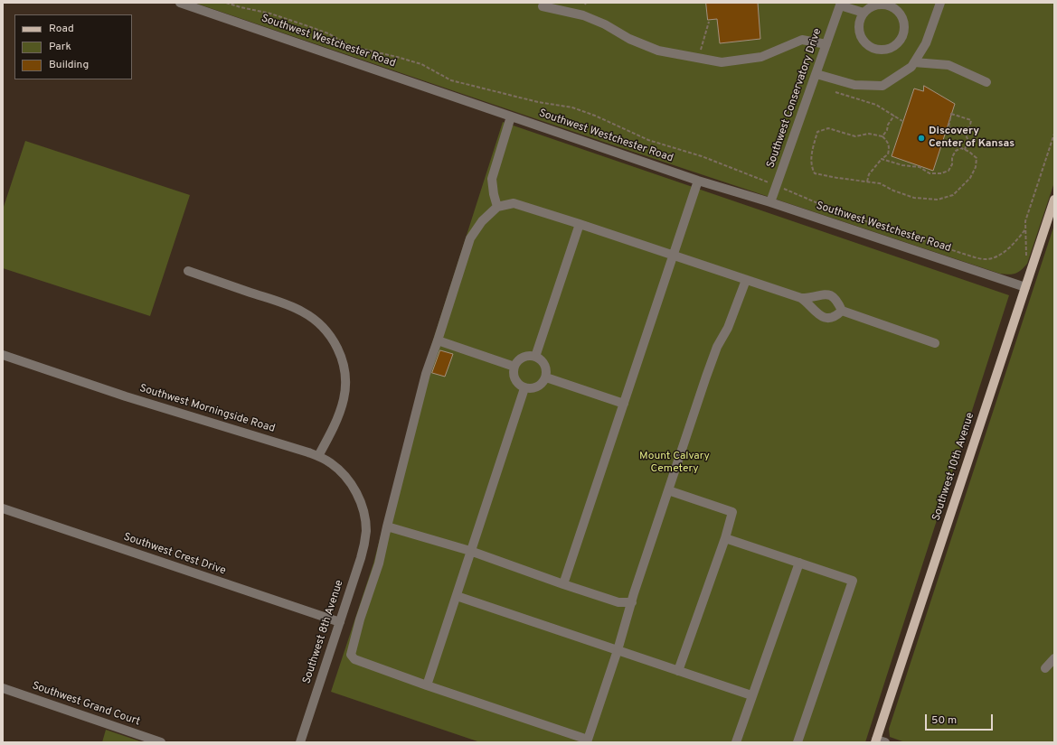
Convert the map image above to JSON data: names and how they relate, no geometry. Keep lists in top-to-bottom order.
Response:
{
  "streets": {
    "main road": ["Southwest 10th Avenue"],
    "street": [
      "Southwest Westchester Road",
      "Southwest Conservatory Drive",
      "Southwest Morningside Road",
      "Southwest Crest Drive",
      "Southwest 8th Avenue",
      "Southwest Grand Court"
    ]
  },
  "crossings": [
    ["Southwest Westchester Road", "Southwest Conservatory Drive"],
    ["Southwest Westchester Road", "Southwest 10th Avenue"],
    ["Southwest Morningside Road", "Southwest 8th Avenue"],
    ["Southwest Crest Drive", "Southwest 8th Avenue"]
  ],
  "parks": ["Mount Calvary Cemetery"],
  "places": ["Discovery Center of Kansas"],
  "legend": ["Road", "Park", "Building"],
  "scale_bar": "50 m"
}
